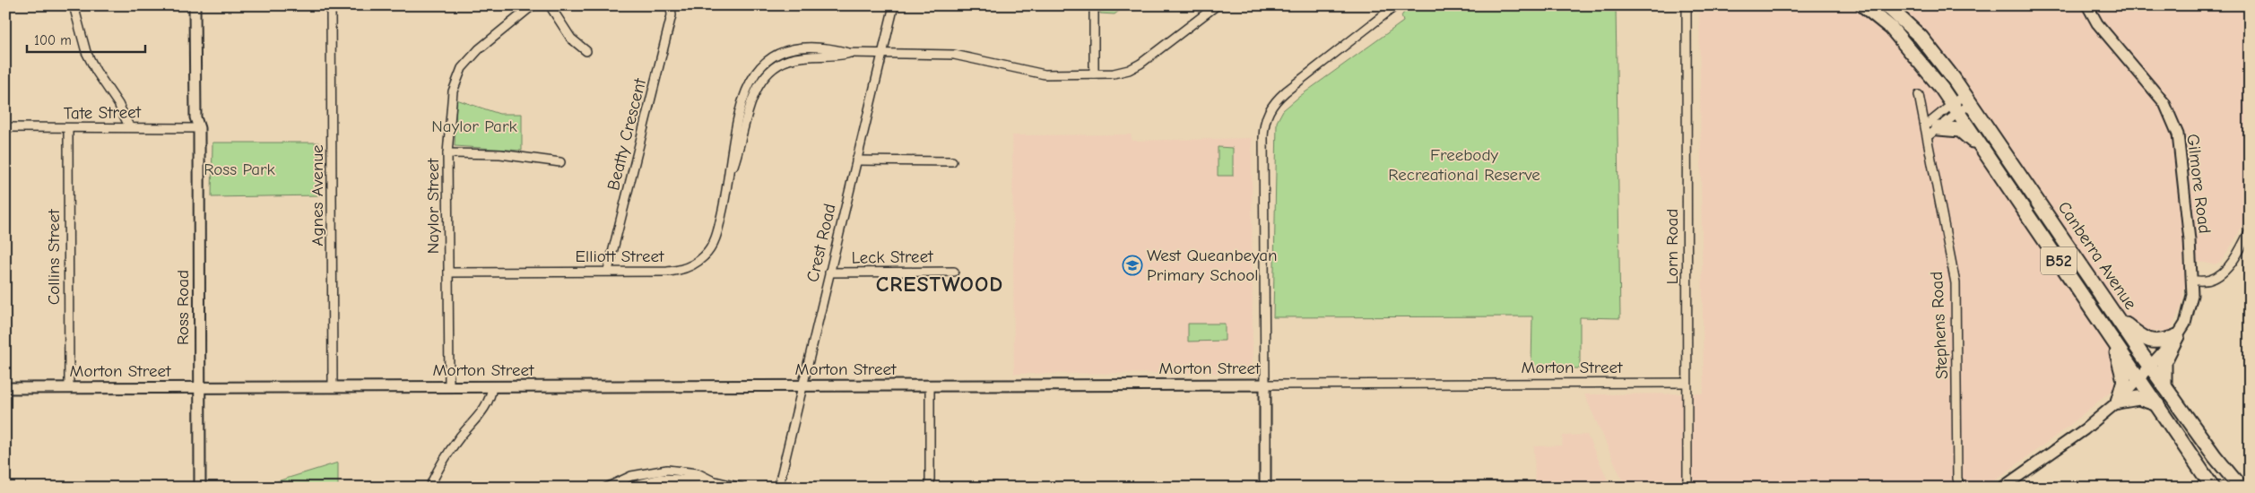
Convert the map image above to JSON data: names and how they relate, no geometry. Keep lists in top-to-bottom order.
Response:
{
  "streets": {
    "highway": ["Canberra Avenue", "B52"],
    "street": [
      "Tate Street",
      "Beatty Crescent",
      "Gilmore Road",
      "Agnes Avenue",
      "Naylor Street",
      "Crest Road",
      "Lorn Road",
      "Elliott Street",
      "Collins Street",
      "Leck Street",
      "Ross Road",
      "Stephens Road",
      "Morton Street"
    ]
  },
  "crossings": [
    ["Tate Street", "Collins Street"],
    ["Tate Street", "Ross Road"],
    ["Beatty Crescent", "Elliott Street"],
    ["Gilmore Road", "Canberra Avenue"],
    ["Agnes Avenue", "Morton Street"],
    ["Naylor Street", "Elliott Street"],
    ["Naylor Street", "Morton Street"],
    ["Crest Road", "Elliott Street"],
    ["Crest Road", "Leck Street"],
    ["Crest Road", "Morton Street"],
    ["Lorn Road", "Morton Street"],
    ["Collins Street", "Morton Street"],
    ["Ross Road", "Morton Street"]
  ],
  "districts": ["CRESTWOOD"],
  "parks": ["Naylor Park", "Freebody Recreational Reserve", "Ross Park"],
  "places": {
    "school or university": ["West Queanbeyan Primary School"]
  },
  "scale_bar": "100 m"
}
